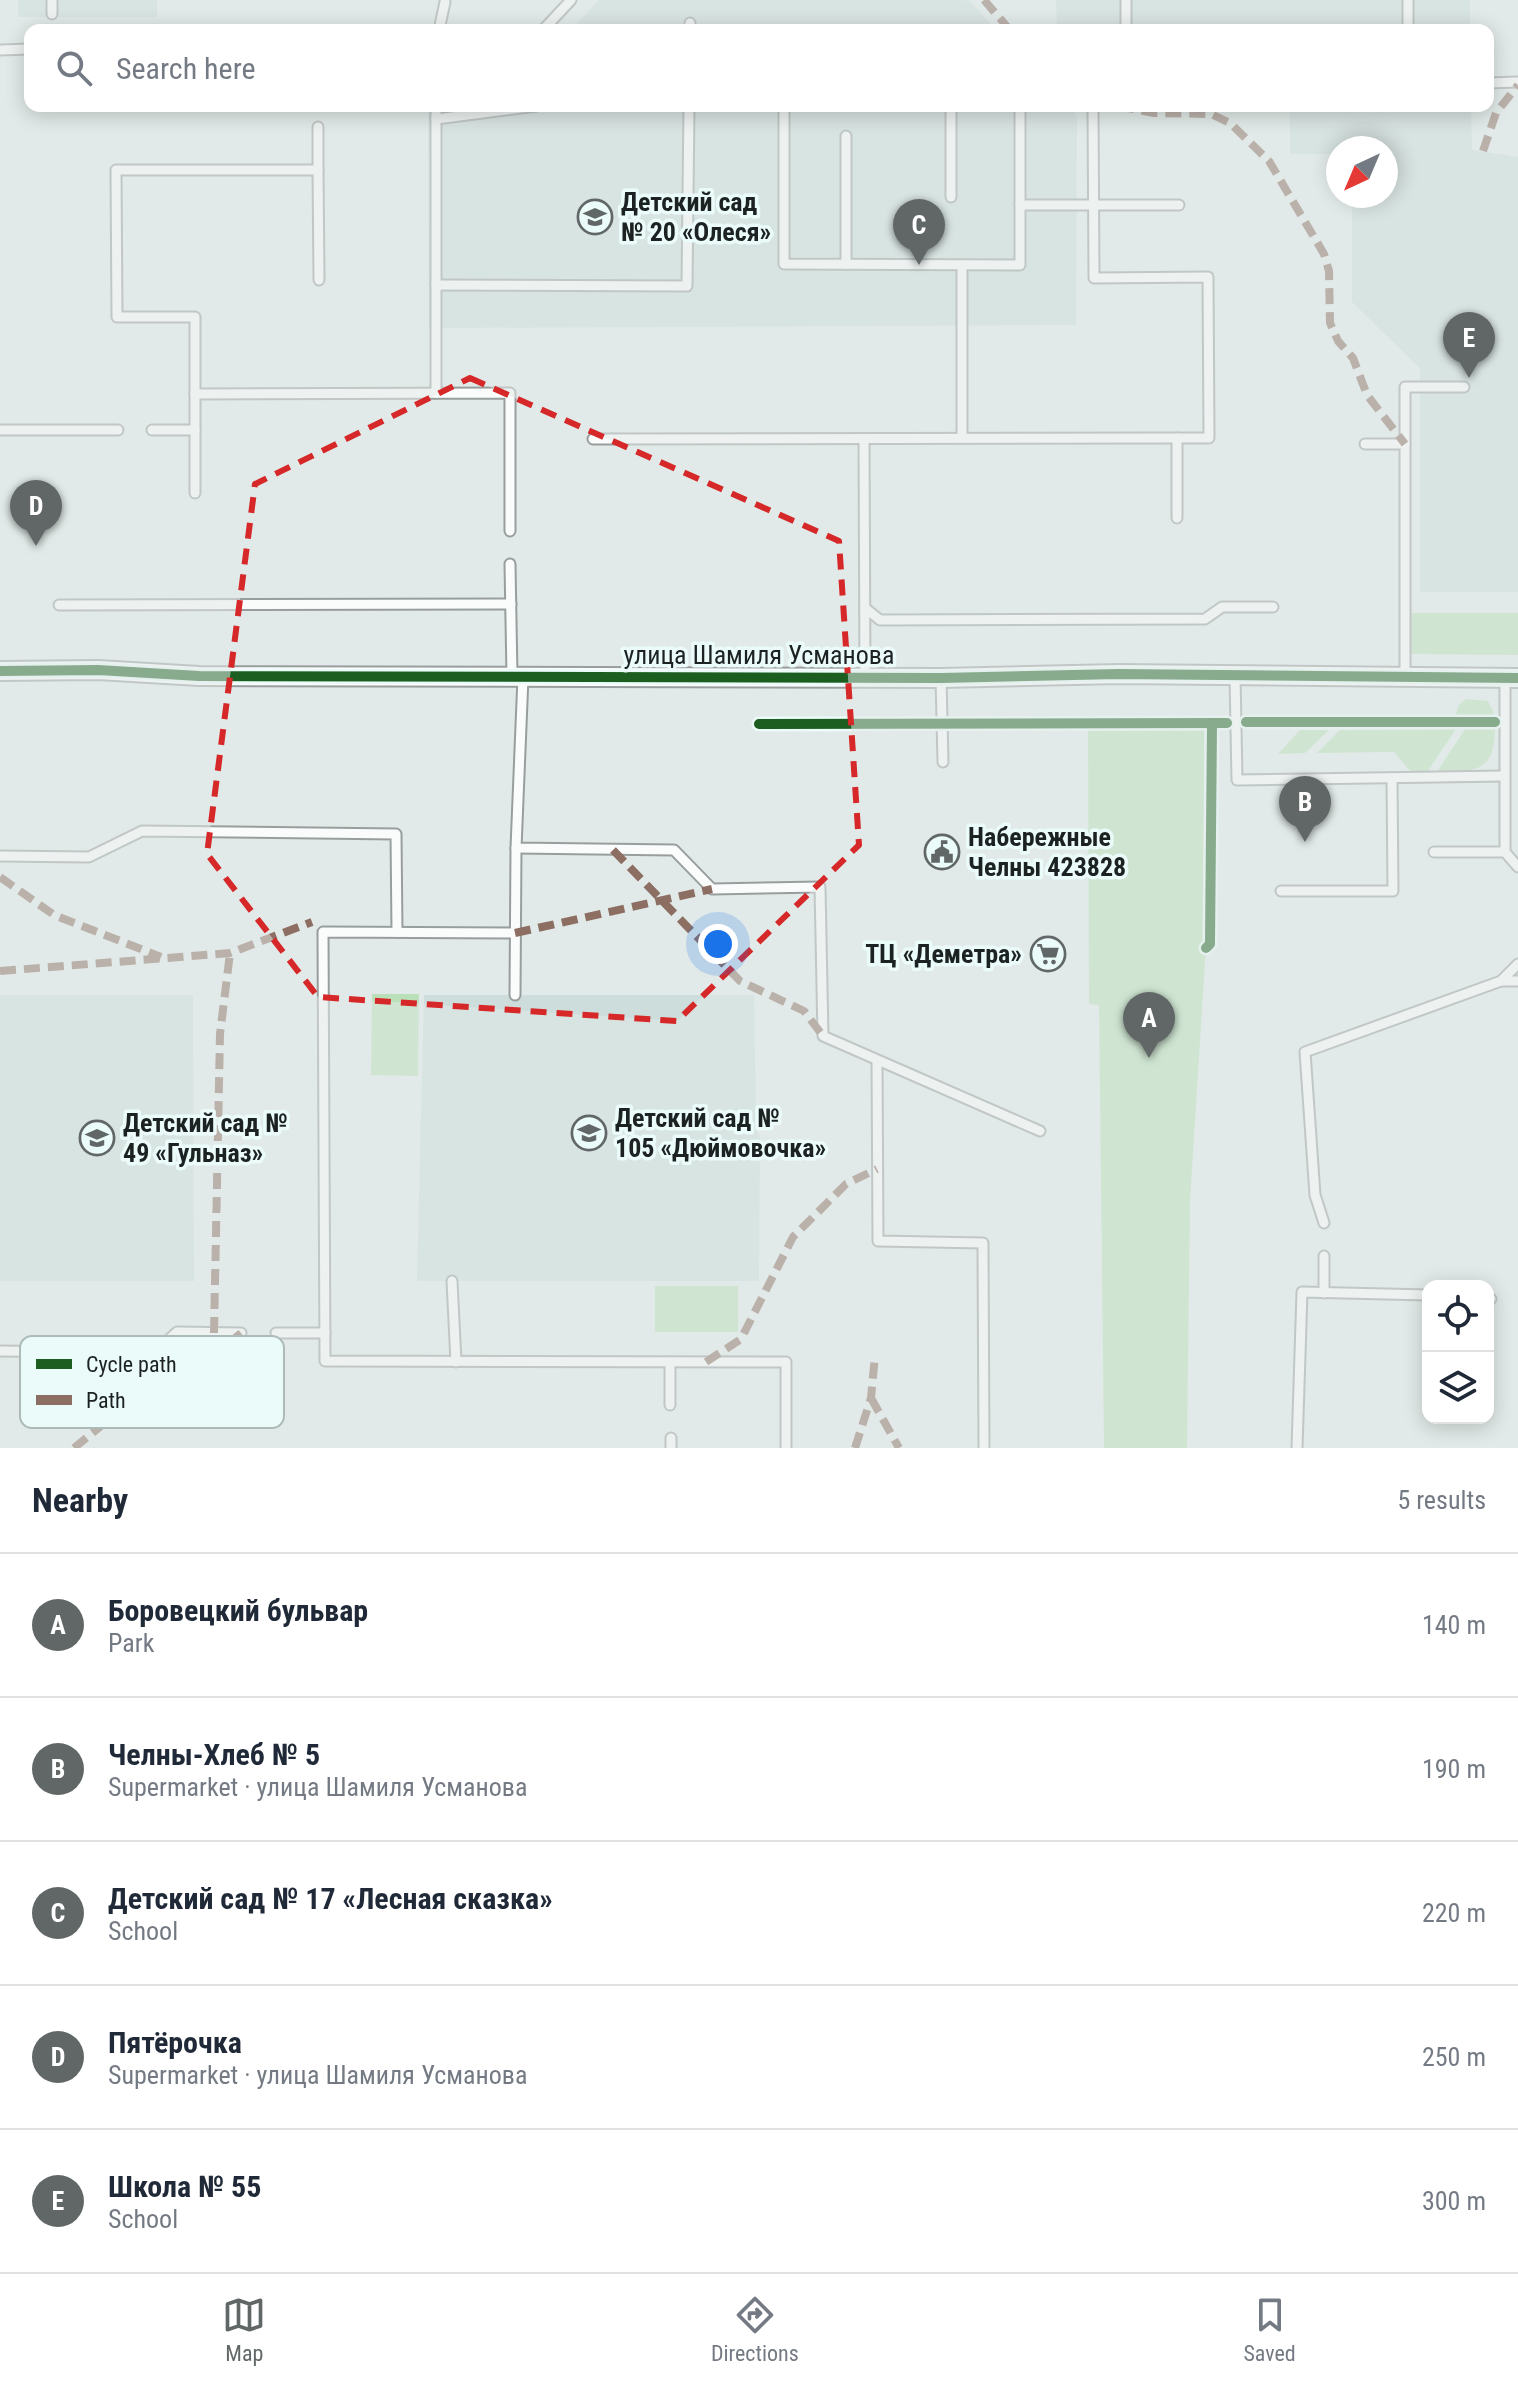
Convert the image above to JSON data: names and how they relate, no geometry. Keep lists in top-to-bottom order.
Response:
{
  "streets": {
    "street": ["улица Шамиля Усманова"]
  },
  "places": {
    "school or university": ["Детский сад № 20 «Олеся»", "Детский сад № 105 «Дюймовочка»", "Детский сад № 49 «Гульназ»"],
    "public building": ["Набережные Челны 423828"],
    "supermarket": ["ТЦ «Деметра»"]
  },
  "legend": ["Cycle path", "Path"],
  "north": "bottom left",
  "page": {
    "search": "Search here",
    "pins": [
      "C",
      "E",
      "D",
      "B",
      "A"
    ],
    "heading": ["Nearby", "5 results"],
    "list": [
      {
        "mark": "A",
        "name": "Боровецкий бульвар",
        "note": "Park",
        "value": "140 m"
      },
      {
        "mark": "B",
        "name": "Челны-Хлеб № 5",
        "note": "Supermarket · улица Шамиля Усманова",
        "value": "190 m"
      },
      {
        "mark": "C",
        "name": "Детский сад № 17 «Лесная сказка»",
        "note": "School",
        "value": "220 m"
      },
      {
        "mark": "D",
        "name": "Пятёрочка",
        "note": "Supermarket · улица Шамиля Усманова",
        "value": "250 m"
      },
      {
        "mark": "E",
        "name": "Школа № 55",
        "note": "School",
        "value": "300 m"
      }
    ],
    "nav": ["Map", "Directions", "Saved"]
  }
}
